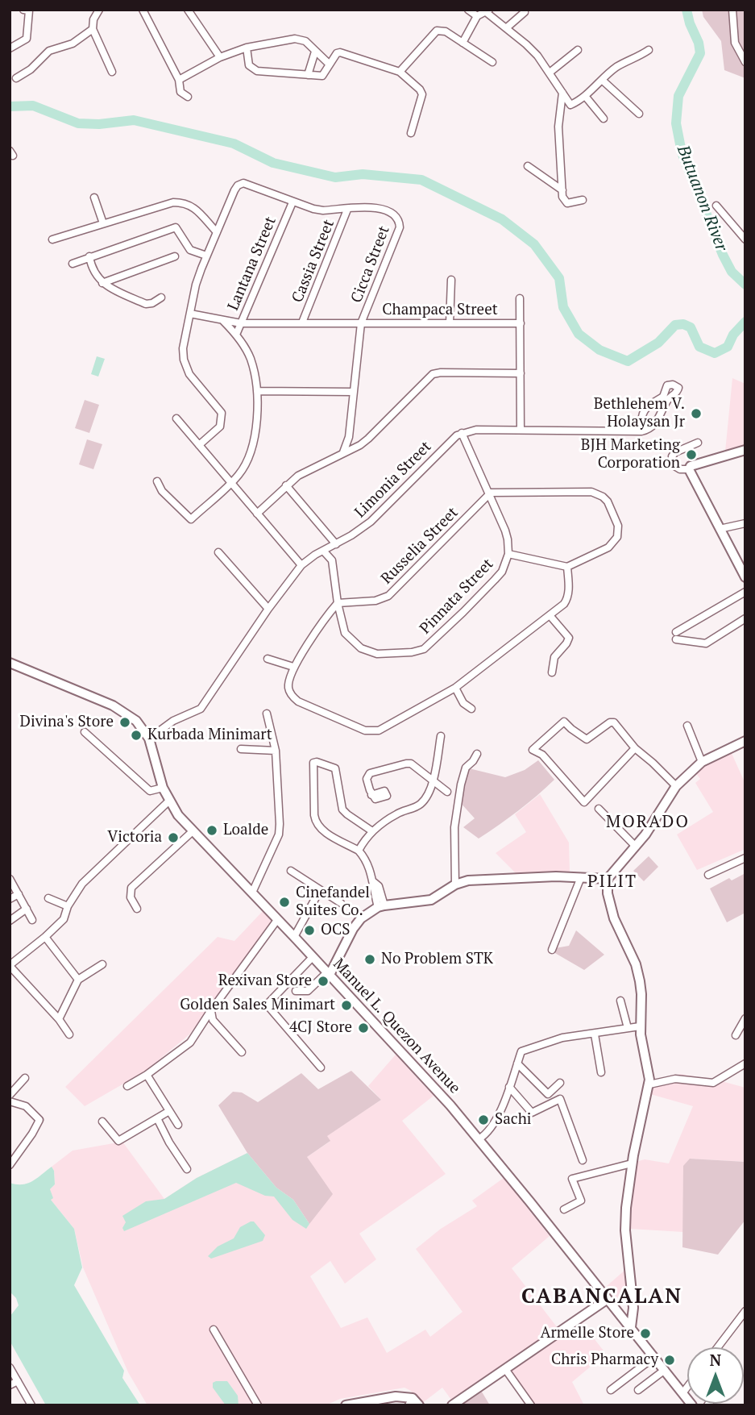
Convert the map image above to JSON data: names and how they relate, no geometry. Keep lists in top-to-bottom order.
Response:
{
  "streets": {
    "street": [
      "Cassia Street",
      "Lantana Street",
      "Cicca Street",
      "Champaca Street",
      "Limonia Street",
      "Russelia Street",
      "Pinnata Street",
      "Manuel L. Quezon Avenue"
    ]
  },
  "crossings": [
    ["Cassia Street", "Cicca Street"],
    ["Cassia Street", "Champaca Street"],
    ["Lantana Street", "Cicca Street"],
    ["Lantana Street", "Champaca Street"],
    ["Cicca Street", "Champaca Street"],
    ["Limonia Street", "Pinnata Street"],
    ["Limonia Street", "Manuel L. Quezon Avenue"],
    ["Russelia Street", "Pinnata Street"]
  ],
  "districts": ["MORADO", "PILIT", "CABANCALAN"],
  "water": ["Butuanon River"],
  "places": [
    "Bethlehem V. Holaysan Jr",
    "BJH Marketing Corporation",
    "Divina's Store",
    "Kurbada Minimart",
    "Loalde",
    "Victoria",
    "Cinefandel Suites Co.",
    "OCS",
    "No Problem STK",
    "Rexivan Store",
    "Golden Sales Minimart",
    "4CJ Store",
    "Sachi",
    "Armelle Store",
    "Chris Pharmacy"
  ],
  "north": "top"
}
